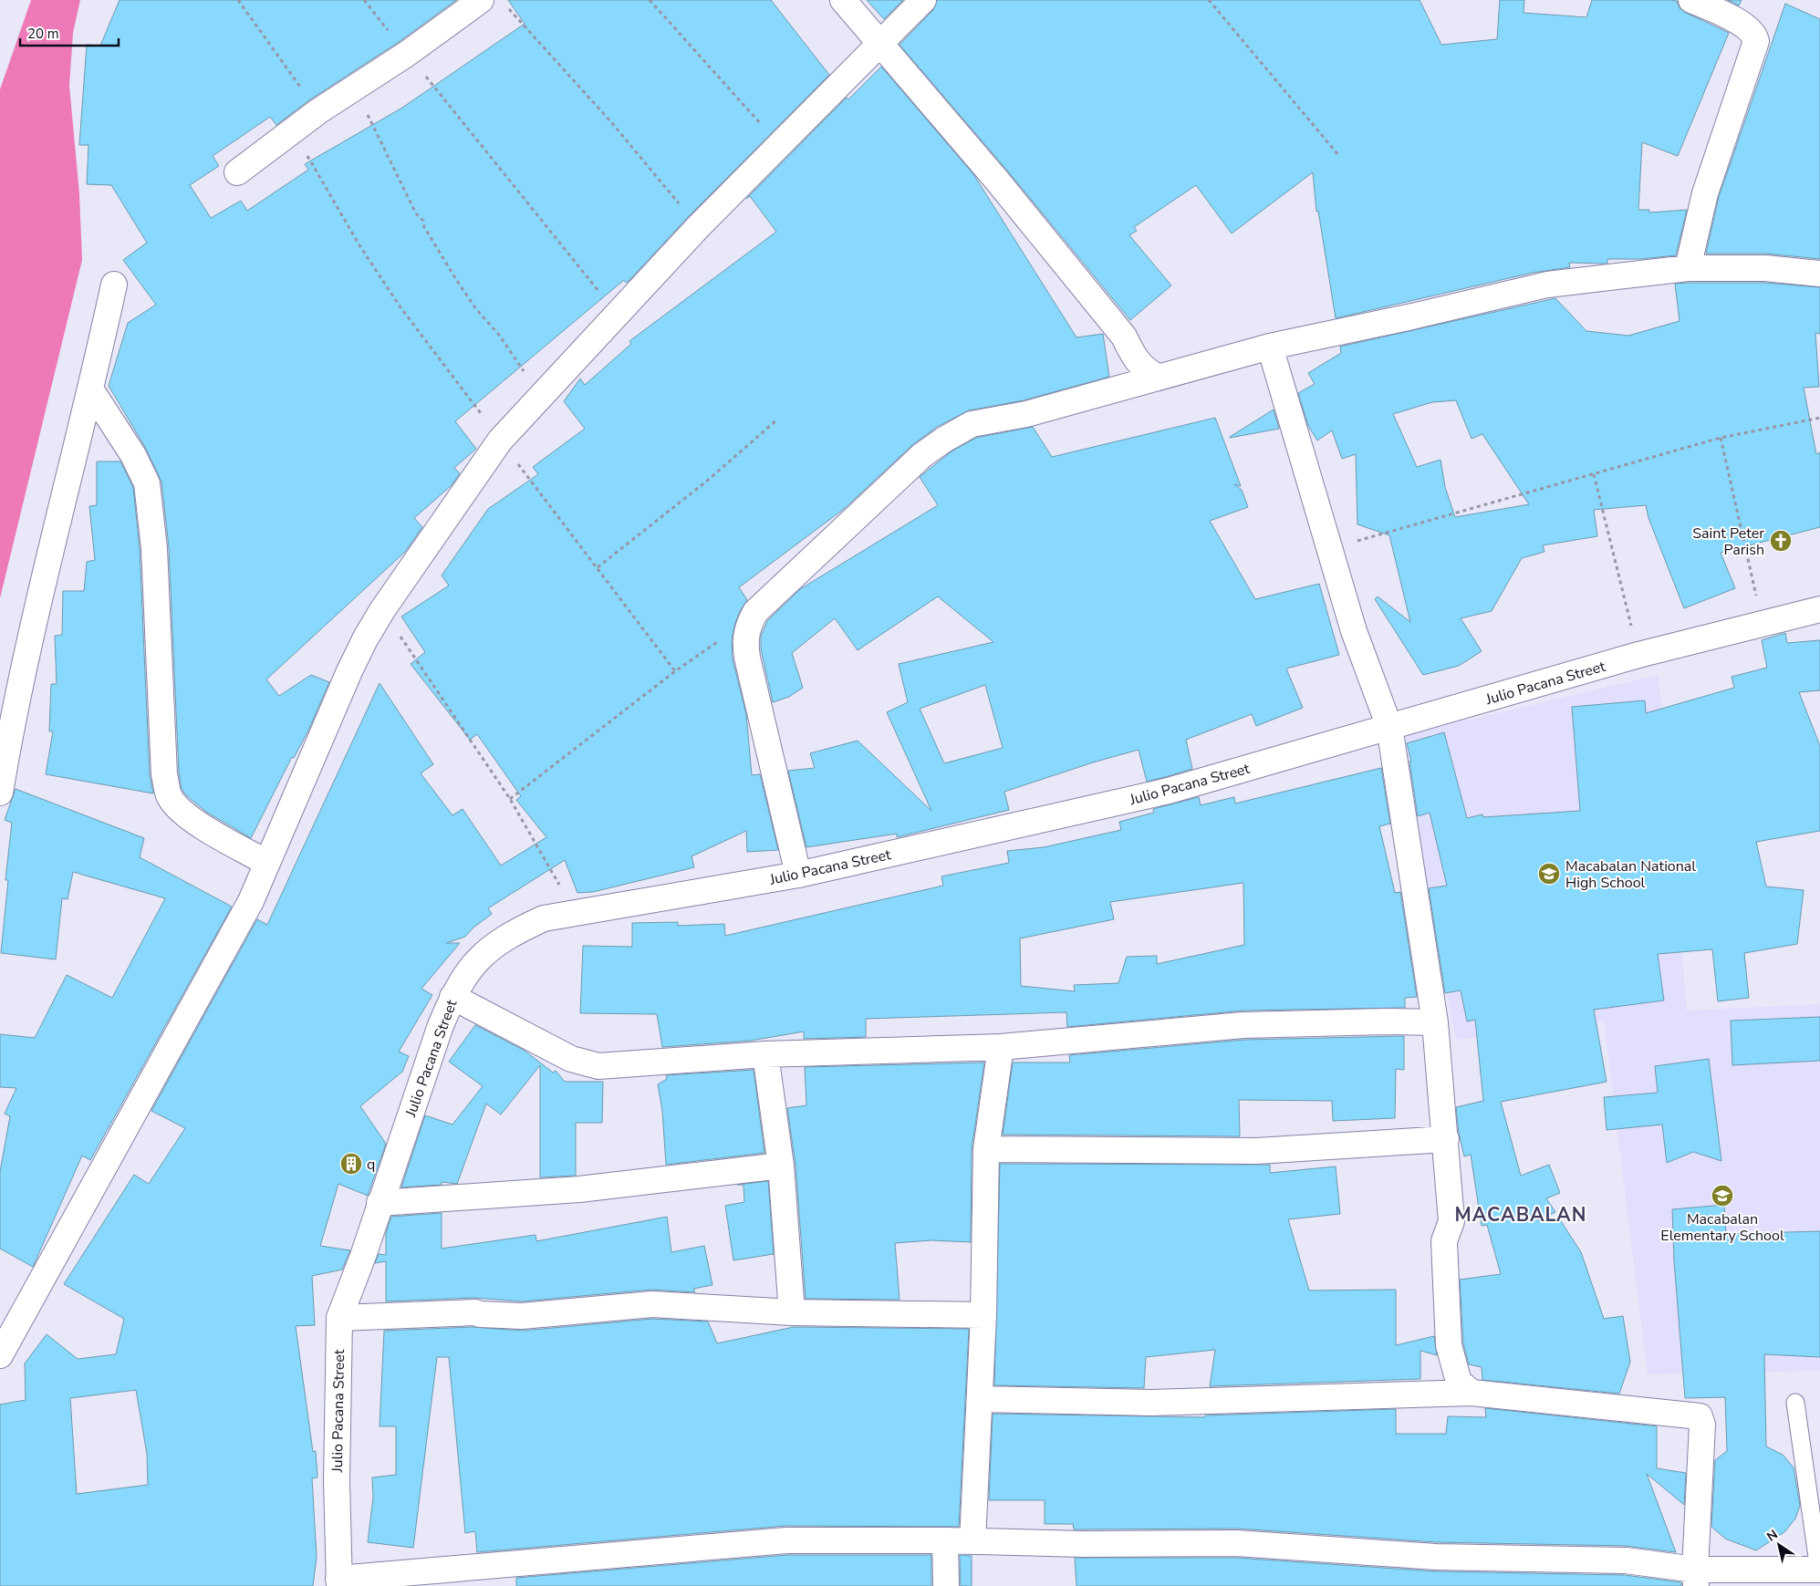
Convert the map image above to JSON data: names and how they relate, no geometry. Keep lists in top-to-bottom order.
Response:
{
  "streets": {
    "street": ["Julio Pacana Street"]
  },
  "districts": ["MACABALAN"],
  "places": {
    "church": ["Saint Peter Parish"],
    "school or university": ["Macabalan National High School", "Macabalan Elementary School"],
    "building": ["q"]
  },
  "scale_bar": "20 m",
  "north": "top left"
}
